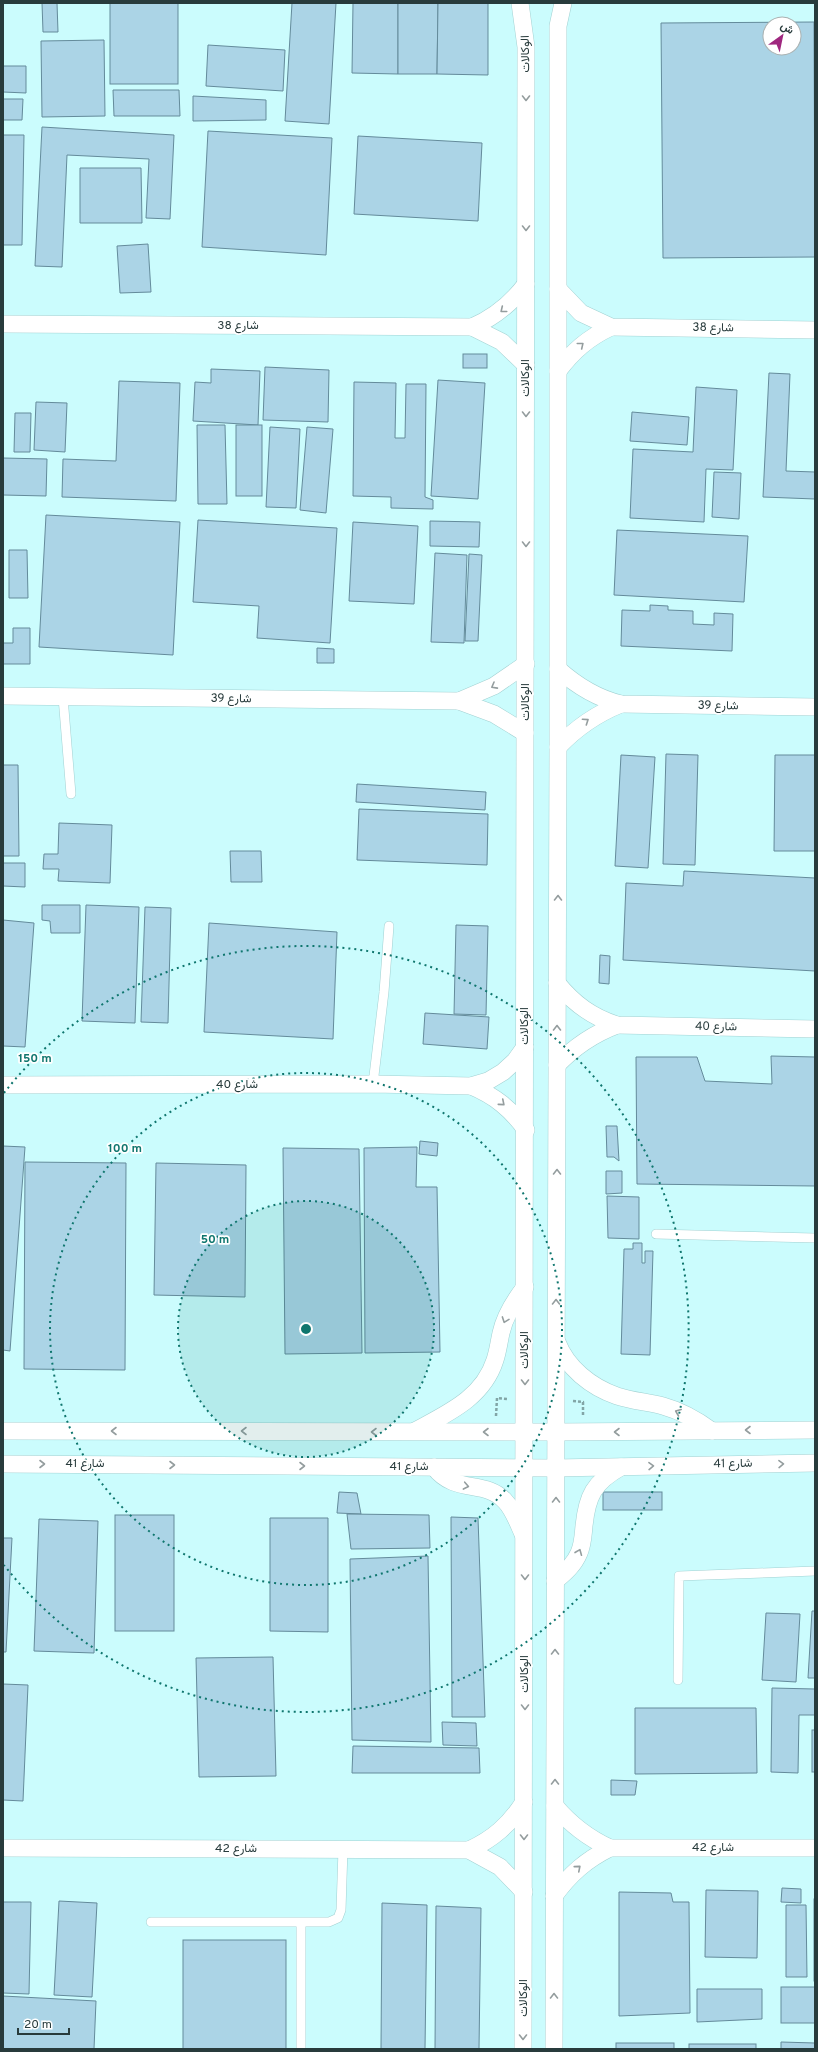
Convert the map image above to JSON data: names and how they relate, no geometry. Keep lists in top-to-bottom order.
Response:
{
  "streets": {
    "street": [
      "الوكالات",
      "شارع 38",
      "شارع 39",
      "شارع 40",
      "شارع 41",
      "شارع 42"
    ]
  },
  "crossings": [
    ["الوكالات", "شارع 38"],
    ["الوكالات", "شارع 39"],
    ["الوكالات", "شارع 40"],
    ["الوكالات", "شارع 41"],
    ["الوكالات", "شارع 42"]
  ],
  "scale_bar": "20 m",
  "north": "top right",
  "rings": ["150 m", "100 m", "50 m"]
}
